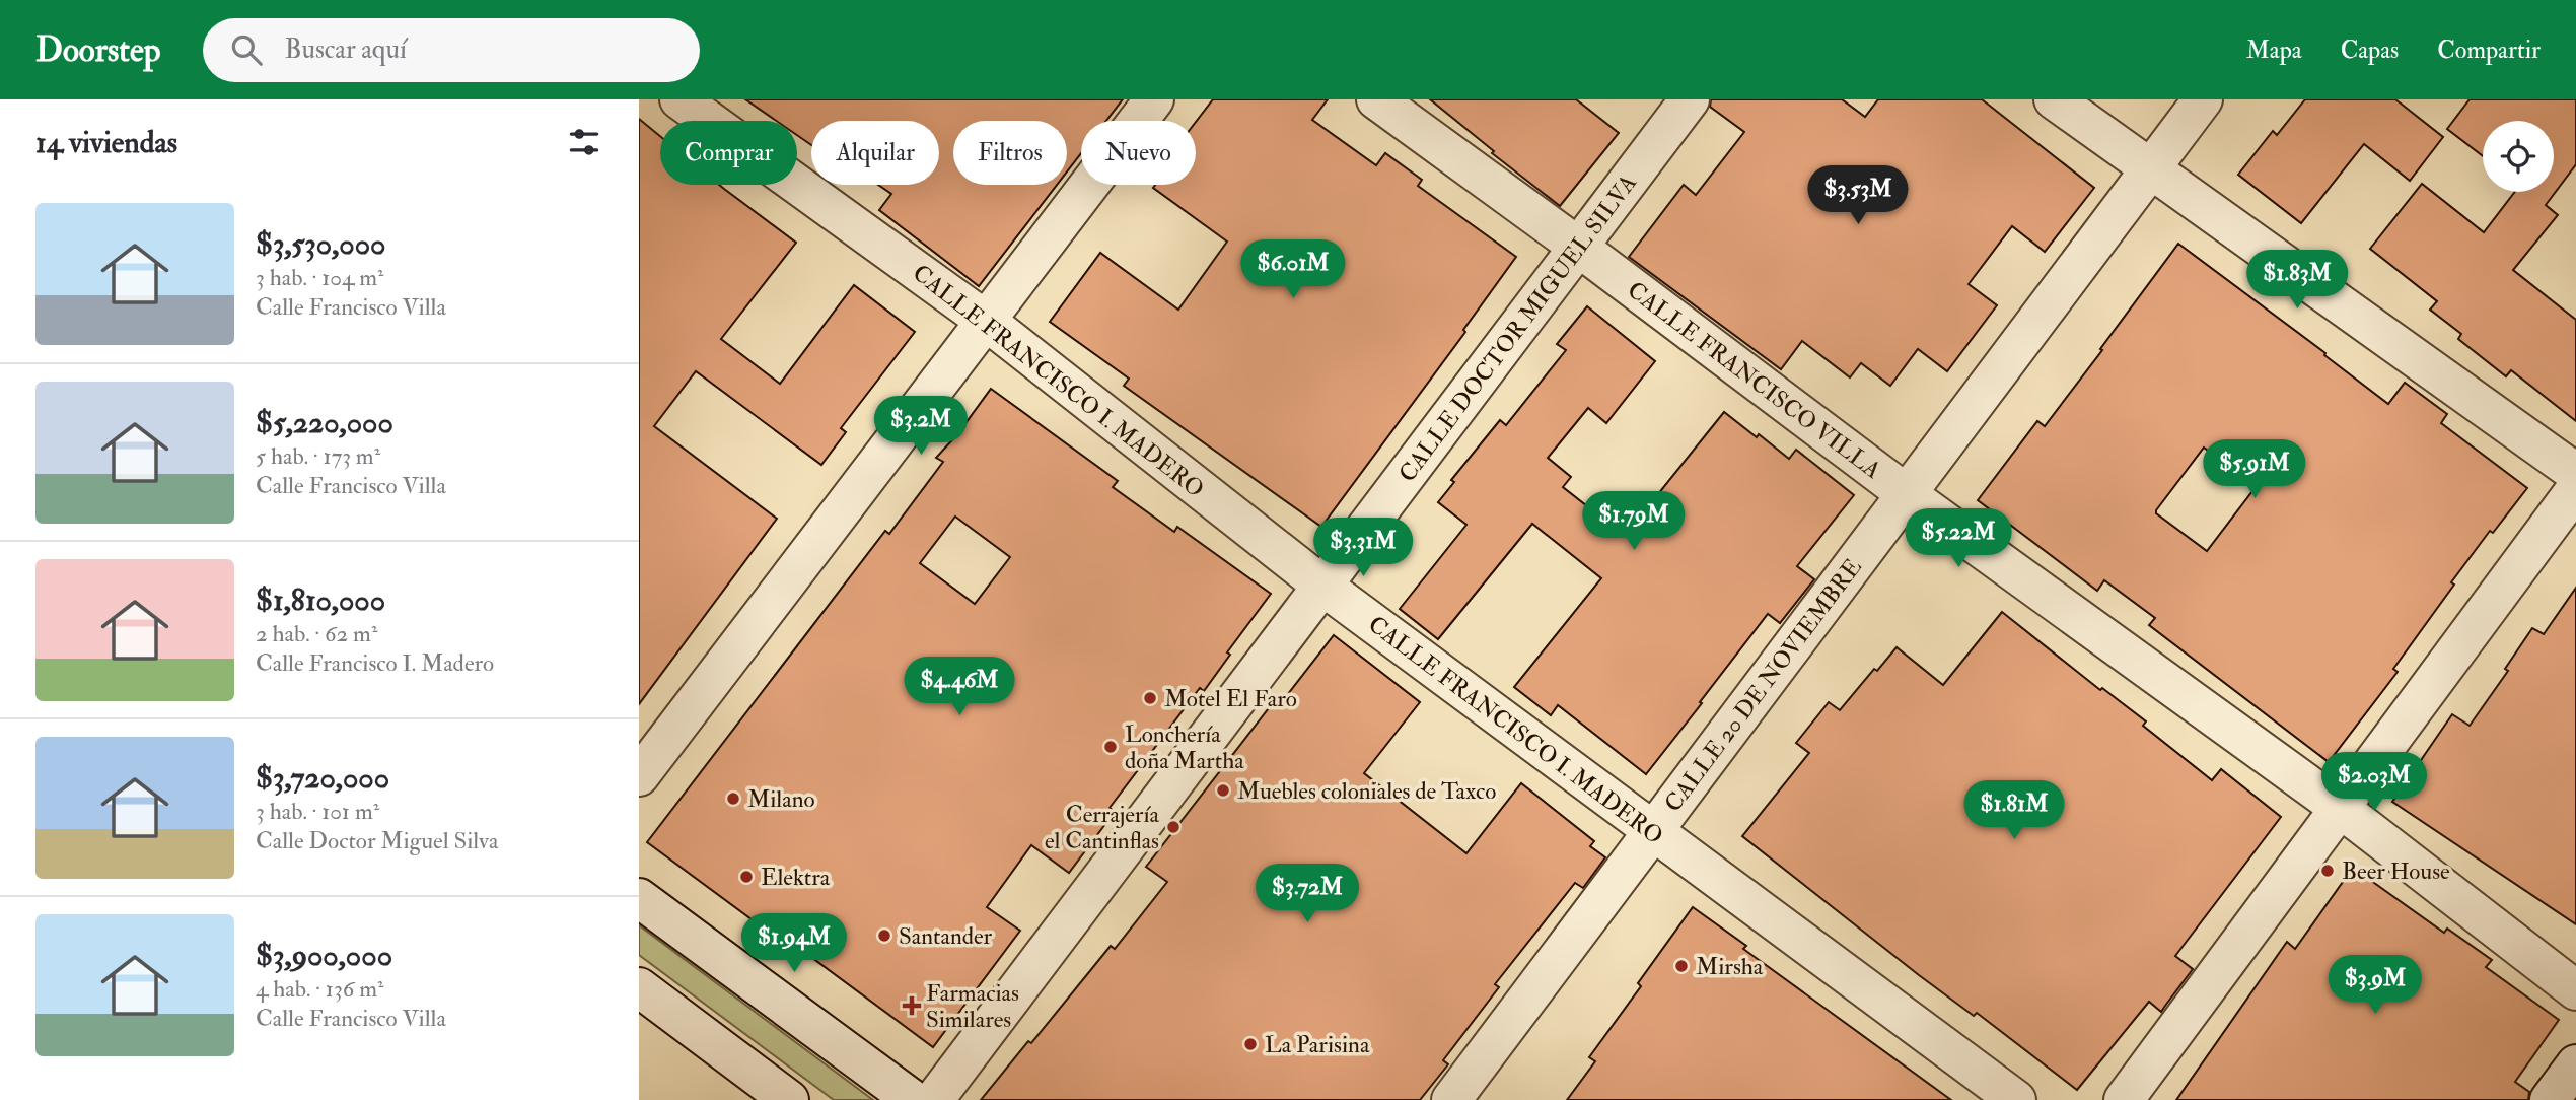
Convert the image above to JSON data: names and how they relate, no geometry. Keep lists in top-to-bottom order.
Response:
{
  "streets": {
    "street": [
      "CALLE DOCTOR MIGUEL SILVA",
      "CALLE FRANCISCO VILLA",
      "CALLE FRANCISCO I. MADERO",
      "CALLE 20 DE NOVIEMBRE"
    ]
  },
  "crossings": [
    ["CALLE DOCTOR MIGUEL SILVA", "CALLE FRANCISCO VILLA"],
    ["CALLE DOCTOR MIGUEL SILVA", "CALLE FRANCISCO I. MADERO"],
    ["CALLE FRANCISCO VILLA", "CALLE 20 DE NOVIEMBRE"],
    ["CALLE FRANCISCO I. MADERO", "CALLE 20 DE NOVIEMBRE"]
  ],
  "places": {
    "other": [
      "Motel El Faro",
      "Lonchería doña Martha",
      "Muebles coloniales de Taxco",
      "Milano",
      "Cerrajería el Cantinflas",
      "Beer House",
      "Elektra",
      "Santander",
      "Mirsha",
      "La Parisina"
    ],
    "health": ["Farmacias Similares"]
  },
  "page": {
    "header": "Doorstep",
    "search": "Buscar aquí",
    "nav": ["Mapa", "Capas", "Compartir"],
    "heading": "14 viviendas",
    "chip": [
      "Comprar",
      "Alquilar",
      "Filtros",
      "Nuevo"
    ],
    "price": [
      "$3.53M",
      "$6.01M",
      "$1.83M",
      "$3.2M",
      "$5.91M",
      "$1.79M",
      "$5.22M",
      "$3.31M",
      "$4.46M",
      "$2.03M",
      "$1.81M",
      "$3.72M",
      "$1.94M",
      "$3.9M"
    ],
    "list": [
      {
        "name": "$3,530,000",
        "note": "3 hab. · 104 m² · Calle Francisco Villa"
      },
      {
        "name": "$5,220,000",
        "note": "5 hab. · 173 m² · Calle Francisco Villa"
      },
      {
        "name": "$1,810,000",
        "note": "2 hab. · 62 m² · Calle Francisco I. Madero"
      },
      {
        "name": "$3,720,000",
        "note": "3 hab. · 101 m² · Calle Doctor Miguel Silva"
      },
      {
        "name": "$3,900,000",
        "note": "4 hab. · 136 m² · Calle Francisco Villa"
      }
    ]
  }
}
